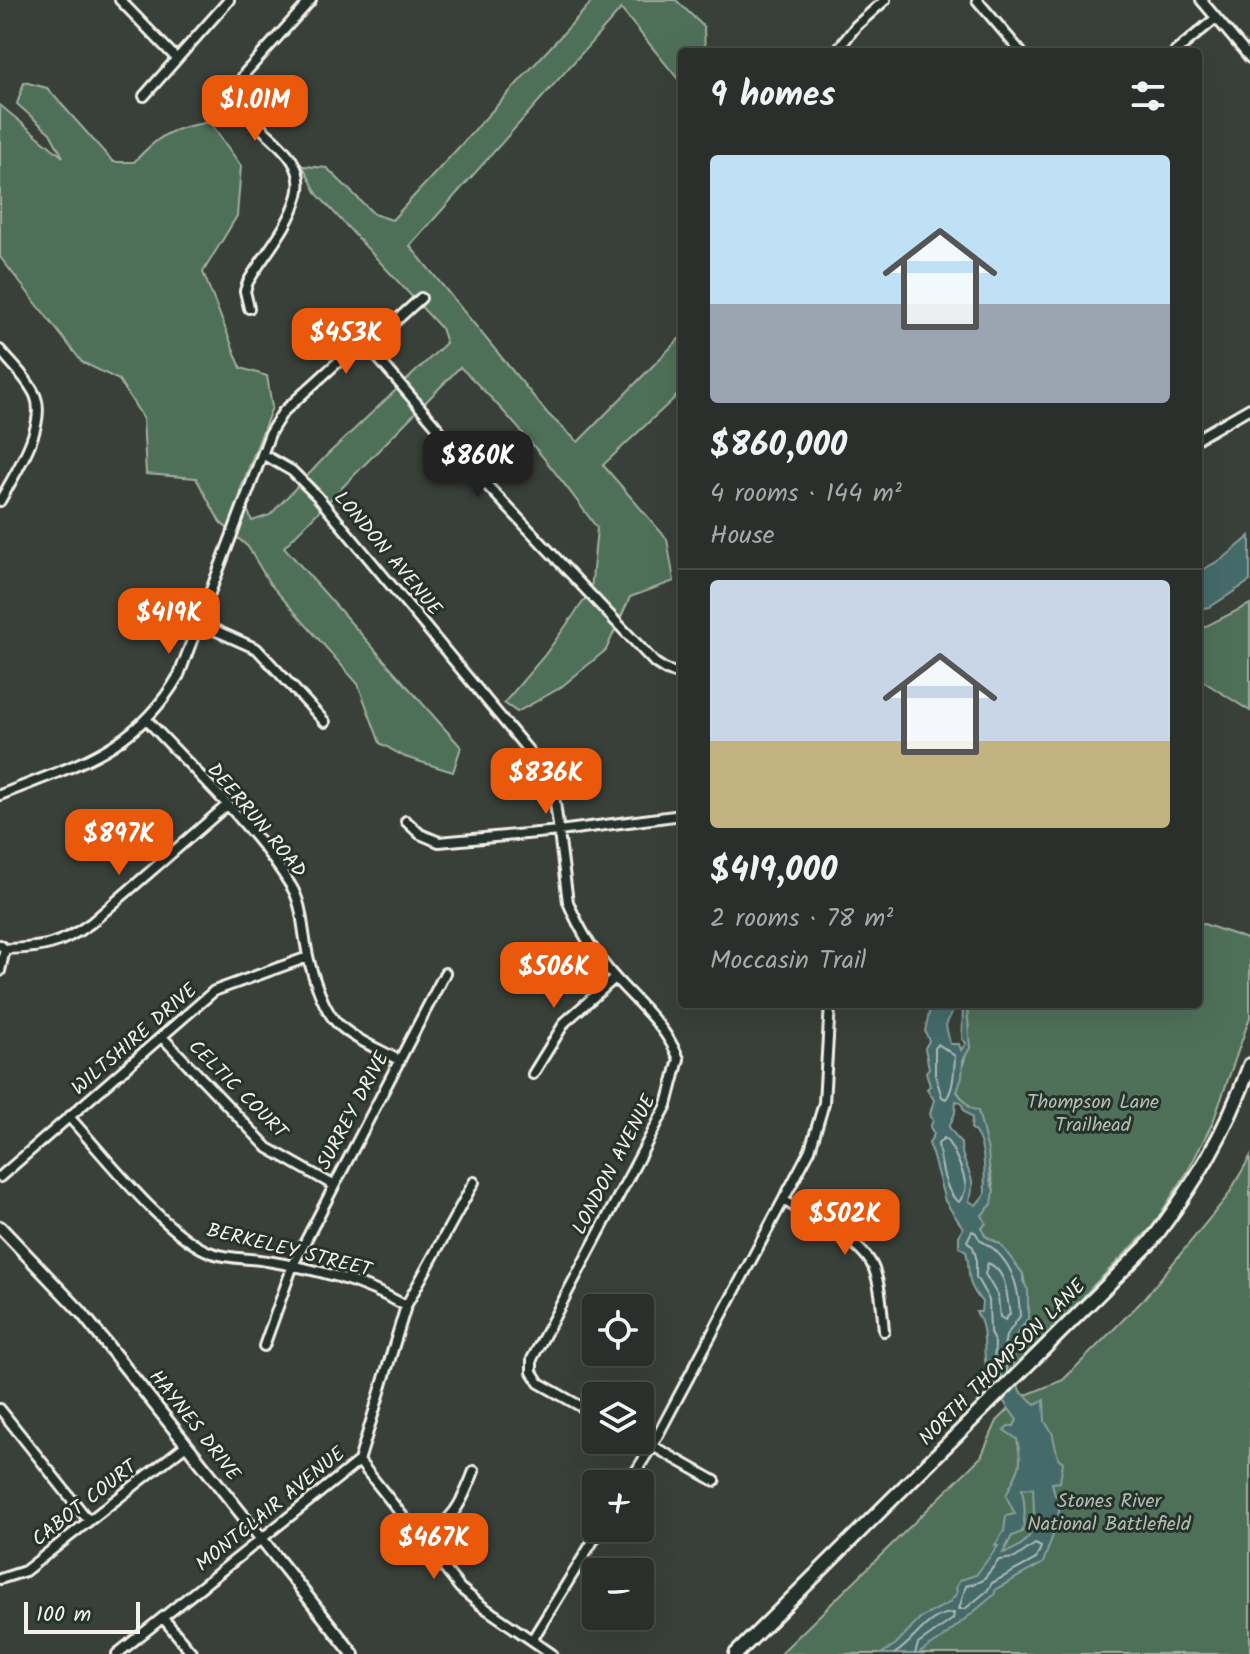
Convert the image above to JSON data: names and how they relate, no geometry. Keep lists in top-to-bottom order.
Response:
{
  "streets": {
    "main road": ["NORTH THOMPSON LANE"],
    "street": [
      "LONDON AVENUE",
      "DEERRUN ROAD",
      "WILTSHIRE DRIVE",
      "CELTIC COURT",
      "SURREY DRIVE",
      "BERKELEY STREET",
      "HAYNES DRIVE",
      "CABOT COURT",
      "MONTCLAIR AVENUE"
    ]
  },
  "crossings": [
    ["DEERRUN ROAD", "WILTSHIRE DRIVE"],
    ["DEERRUN ROAD", "SURREY DRIVE"],
    ["WILTSHIRE DRIVE", "CELTIC COURT"],
    ["WILTSHIRE DRIVE", "BERKELEY STREET"],
    ["CELTIC COURT", "SURREY DRIVE"],
    ["SURREY DRIVE", "BERKELEY STREET"],
    ["BERKELEY STREET", "MONTCLAIR AVENUE"],
    ["HAYNES DRIVE", "CABOT COURT"],
    ["HAYNES DRIVE", "MONTCLAIR AVENUE"]
  ],
  "parks": ["Thompson Lane Trailhead", "Stones River National Battlefield"],
  "scale_bar": "100 m",
  "page": {
    "heading": "9 homes",
    "price": [
      "$1.01M",
      "$453K",
      "$860K",
      "$419K",
      "$836K",
      "$897K",
      "$506K",
      "$502K",
      "$467K"
    ],
    "list": [
      {
        "name": "$860,000",
        "note": "4 rooms · 144 m² · House"
      },
      {
        "name": "$419,000",
        "note": "2 rooms · 78 m² · Moccasin Trail"
      }
    ],
    "map_buttons": ["+", "−"],
    "scale": "100 m"
  }
}
